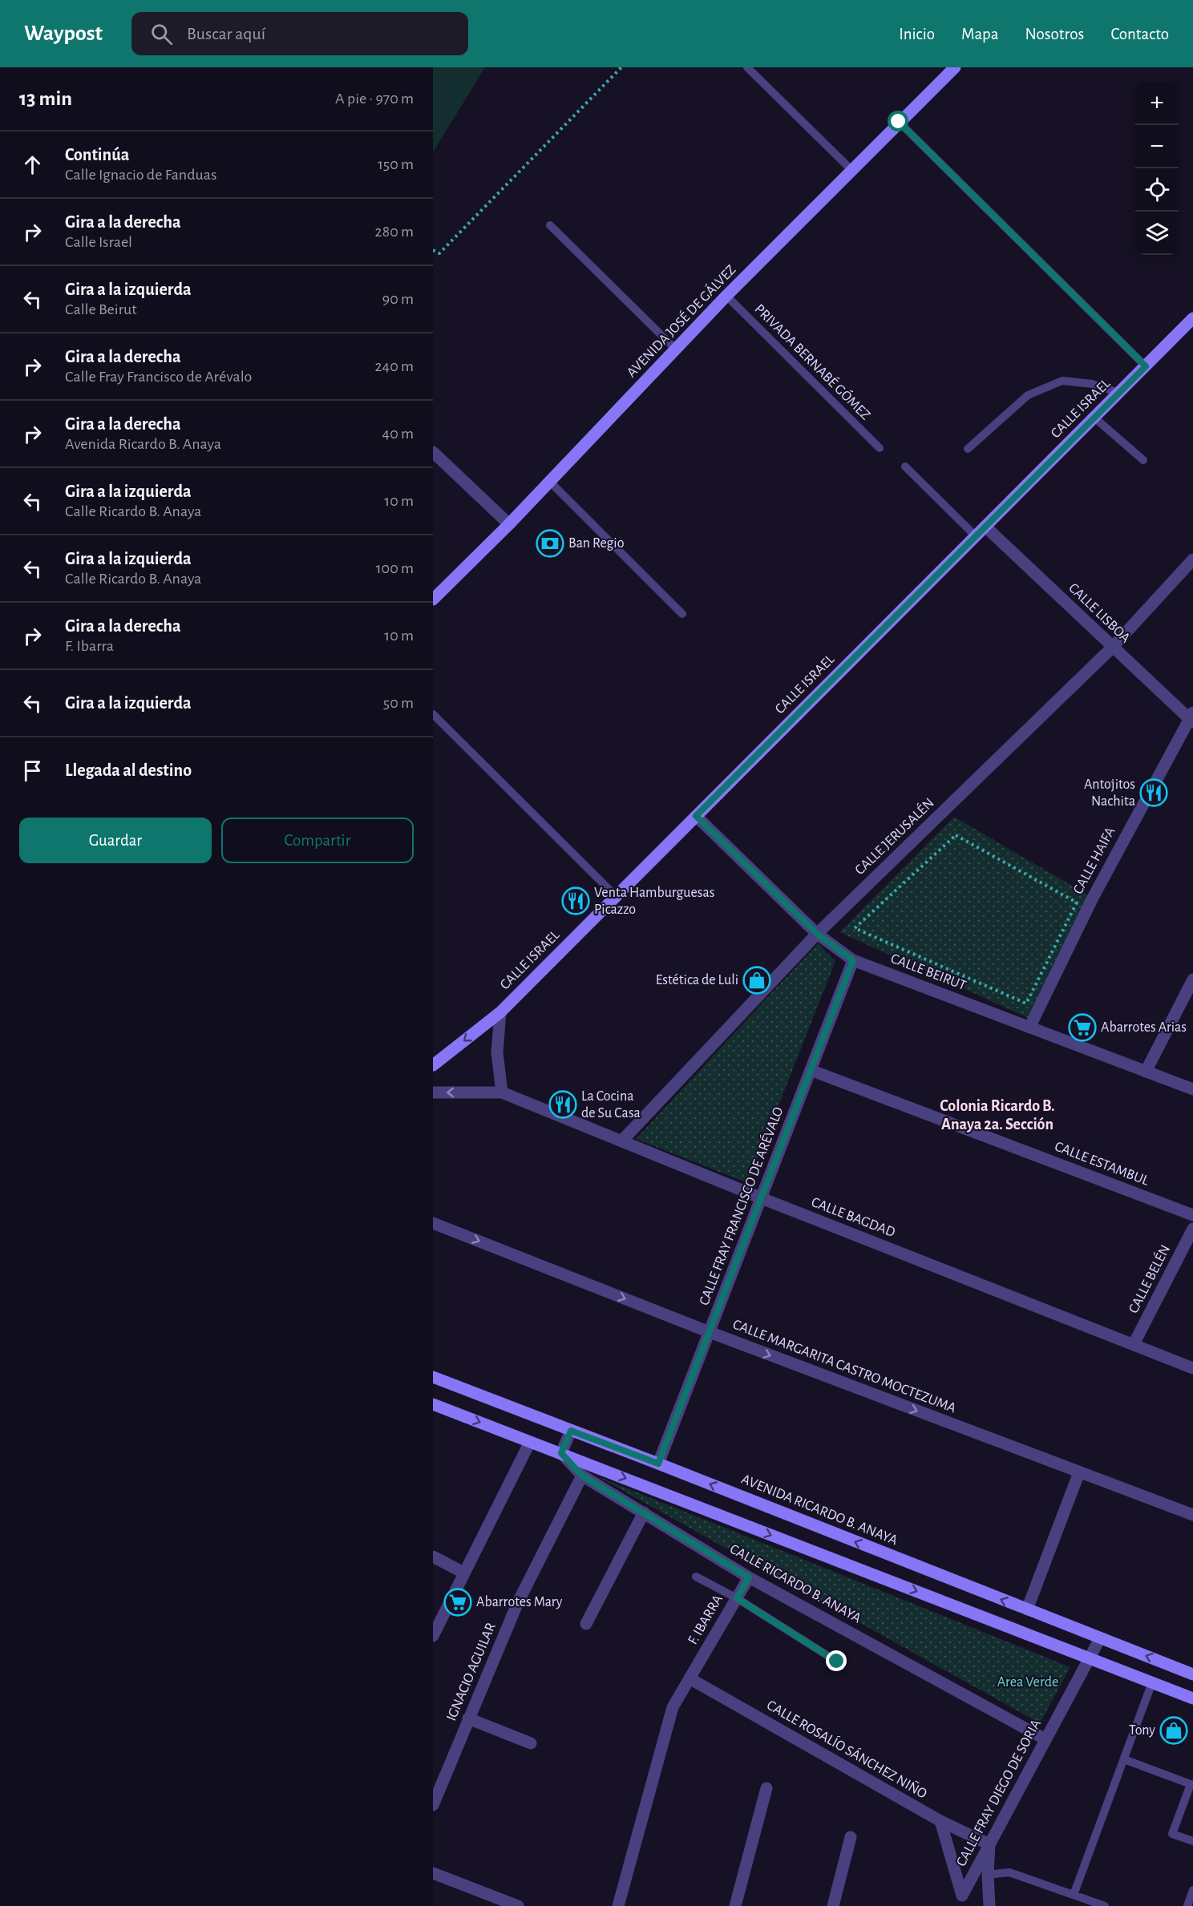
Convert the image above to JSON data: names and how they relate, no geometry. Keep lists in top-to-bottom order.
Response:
{
  "streets": {
    "main road": ["AVENIDA JOSÉ DE GÁLVEZ", "CALLE ISRAEL", "AVENIDA RICARDO B. ANAYA"],
    "street": [
      "CALLE LISBOA",
      "CALLE JERUSALÉN",
      "CALLE HAIFA",
      "CALLE BEIRUT",
      "CALLE ESTAMBUL",
      "CALLE FRAY FRANCISCO DE ARÉVALO",
      "CALLE BAGDAD",
      "CALLE BELÉN",
      "CALLE MARGARITA CASTRO MOCTEZUMA",
      "CALLE RICARDO B. ANAYA",
      "F. IBARRA",
      "IGNACIO AGUILAR",
      "CALLE ROSALÍO SÁNCHEZ NIÑO",
      "CALLE FRAY DIEGO DE SORIA"
    ],
    "lane": ["PRIVADA BERNABÉ GÓMEZ"]
  },
  "crossings": [
    ["AVENIDA JOSÉ DE GÁLVEZ", "PRIVADA BERNABÉ GÓMEZ"],
    ["CALLE ISRAEL", "CALLE LISBOA"],
    ["CALLE ISRAEL", "CALLE BEIRUT"],
    ["CALLE LISBOA", "CALLE JERUSALÉN"],
    ["CALLE LISBOA", "CALLE HAIFA"],
    ["CALLE JERUSALÉN", "CALLE BEIRUT"],
    ["CALLE JERUSALÉN", "CALLE BAGDAD"],
    ["CALLE HAIFA", "CALLE BEIRUT"],
    ["CALLE BEIRUT", "CALLE FRAY FRANCISCO DE ARÉVALO"],
    ["CALLE ESTAMBUL", "CALLE FRAY FRANCISCO DE ARÉVALO"],
    ["CALLE FRAY FRANCISCO DE ARÉVALO", "CALLE BAGDAD"],
    ["CALLE FRAY FRANCISCO DE ARÉVALO", "CALLE MARGARITA CASTRO MOCTEZUMA"],
    ["CALLE FRAY FRANCISCO DE ARÉVALO", "AVENIDA RICARDO B. ANAYA"],
    ["CALLE BAGDAD", "CALLE BELÉN"],
    ["AVENIDA RICARDO B. ANAYA", "CALLE FRAY DIEGO DE SORIA"],
    ["CALLE RICARDO B. ANAYA", "F. IBARRA"],
    ["CALLE RICARDO B. ANAYA", "IGNACIO AGUILAR"],
    ["CALLE RICARDO B. ANAYA", "CALLE FRAY DIEGO DE SORIA"],
    ["F. IBARRA", "CALLE ROSALÍO SÁNCHEZ NIÑO"],
    ["CALLE ROSALÍO SÁNCHEZ NIÑO", "CALLE FRAY DIEGO DE SORIA"]
  ],
  "one_way": ["CALLE MARGARITA CASTRO MOCTEZUMA"],
  "districts": ["Colonia Ricardo B. Anaya 2a. Sección"],
  "parks": ["Area Verde"],
  "places": {
    "bank": ["Ban Regio"],
    "restaurant": ["Antojitos Nachita", "Venta Hamburguesas Picazzo", "La Cocina de Su Casa"],
    "shop": ["Estética de Luli", "Tony"],
    "supermarket": ["Abarrotes Arias", "Abarrotes Mary"]
  },
  "page": {
    "header": "Waypost",
    "search": "Buscar aquí",
    "nav": [
      "Inicio",
      "Mapa",
      "Nosotros",
      "Contacto"
    ],
    "heading": ["13 min", "A pie · 970 m"],
    "map_buttons": ["+", "−"],
    "list": [
      ["Continúa", "Calle Ignacio de Fanduas", "150 m"],
      ["Gira a la derecha", "Calle Israel", "280 m"],
      ["Gira a la izquierda", "Calle Beirut", "90 m"],
      ["Gira a la derecha", "Calle Fray Francisco de Arévalo", "240 m"],
      ["Gira a la derecha", "Avenida Ricardo B. Anaya", "40 m"],
      ["Gira a la izquierda", "Calle Ricardo B. Anaya", "10 m"],
      ["Gira a la izquierda", "Calle Ricardo B. Anaya", "100 m"],
      ["Gira a la derecha", "F. Ibarra", "10 m"],
      ["Gira a la izquierda", "50 m"],
      "Llegada al destino"
    ],
    "buttons": ["Guardar", "Compartir"]
  }
}
